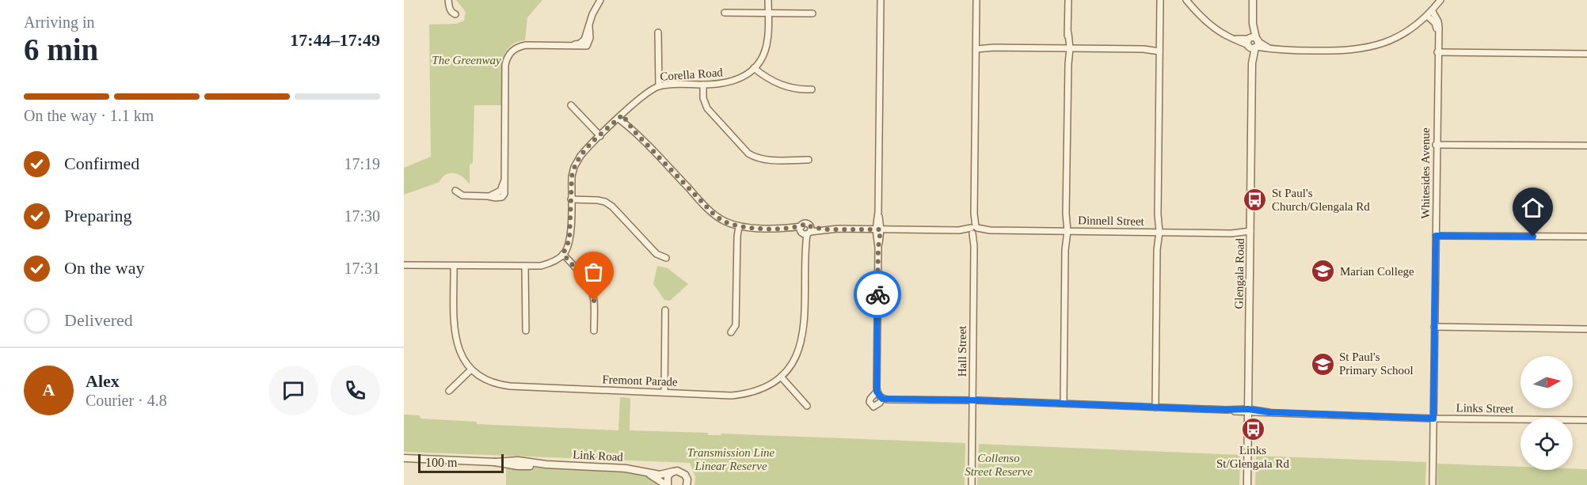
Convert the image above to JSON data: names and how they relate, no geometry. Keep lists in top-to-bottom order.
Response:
{
  "streets": {
    "street": [
      "Corella Road",
      "Whitesides Avenue",
      "Dinnell Street",
      "Glengala Road",
      "Hall Street",
      "Fremont Parade",
      "Links Street",
      "Link Road"
    ]
  },
  "crossings": [
    ["Corella Road", "Dinnell Street"],
    ["Whitesides Avenue", "Links Street"],
    ["Dinnell Street", "Glengala Road"],
    ["Dinnell Street", "Hall Street"],
    ["Dinnell Street", "Fremont Parade"],
    ["Dinnell Street", "Links Street"],
    ["Glengala Road", "Links Street"],
    ["Hall Street", "Links Street"]
  ],
  "parks": ["The Greenway", "Transmission Line Linear Reserve", "Collenso Street Reserve"],
  "places": {
    "bus stop": ["St Paul's Church/Glengala Rd", "Links St/Glengala Rd"],
    "school or university": ["Marian College", "St Paul's Primary School"]
  },
  "scale_bar": "100 m",
  "north": "right",
  "page": {
    "heading": ["6 min", "Arriving in", "17:44–17:49"],
    "panel": ["Alex", "Courier · 4.8"],
    "bar": "On the way · 1.1 km",
    "list": [
      ["Confirmed", "17:19"],
      ["Preparing", "17:30"],
      ["On the way", "17:31"],
      "Delivered"
    ],
    "round": "A",
    "scale": "100 m"
  }
}
